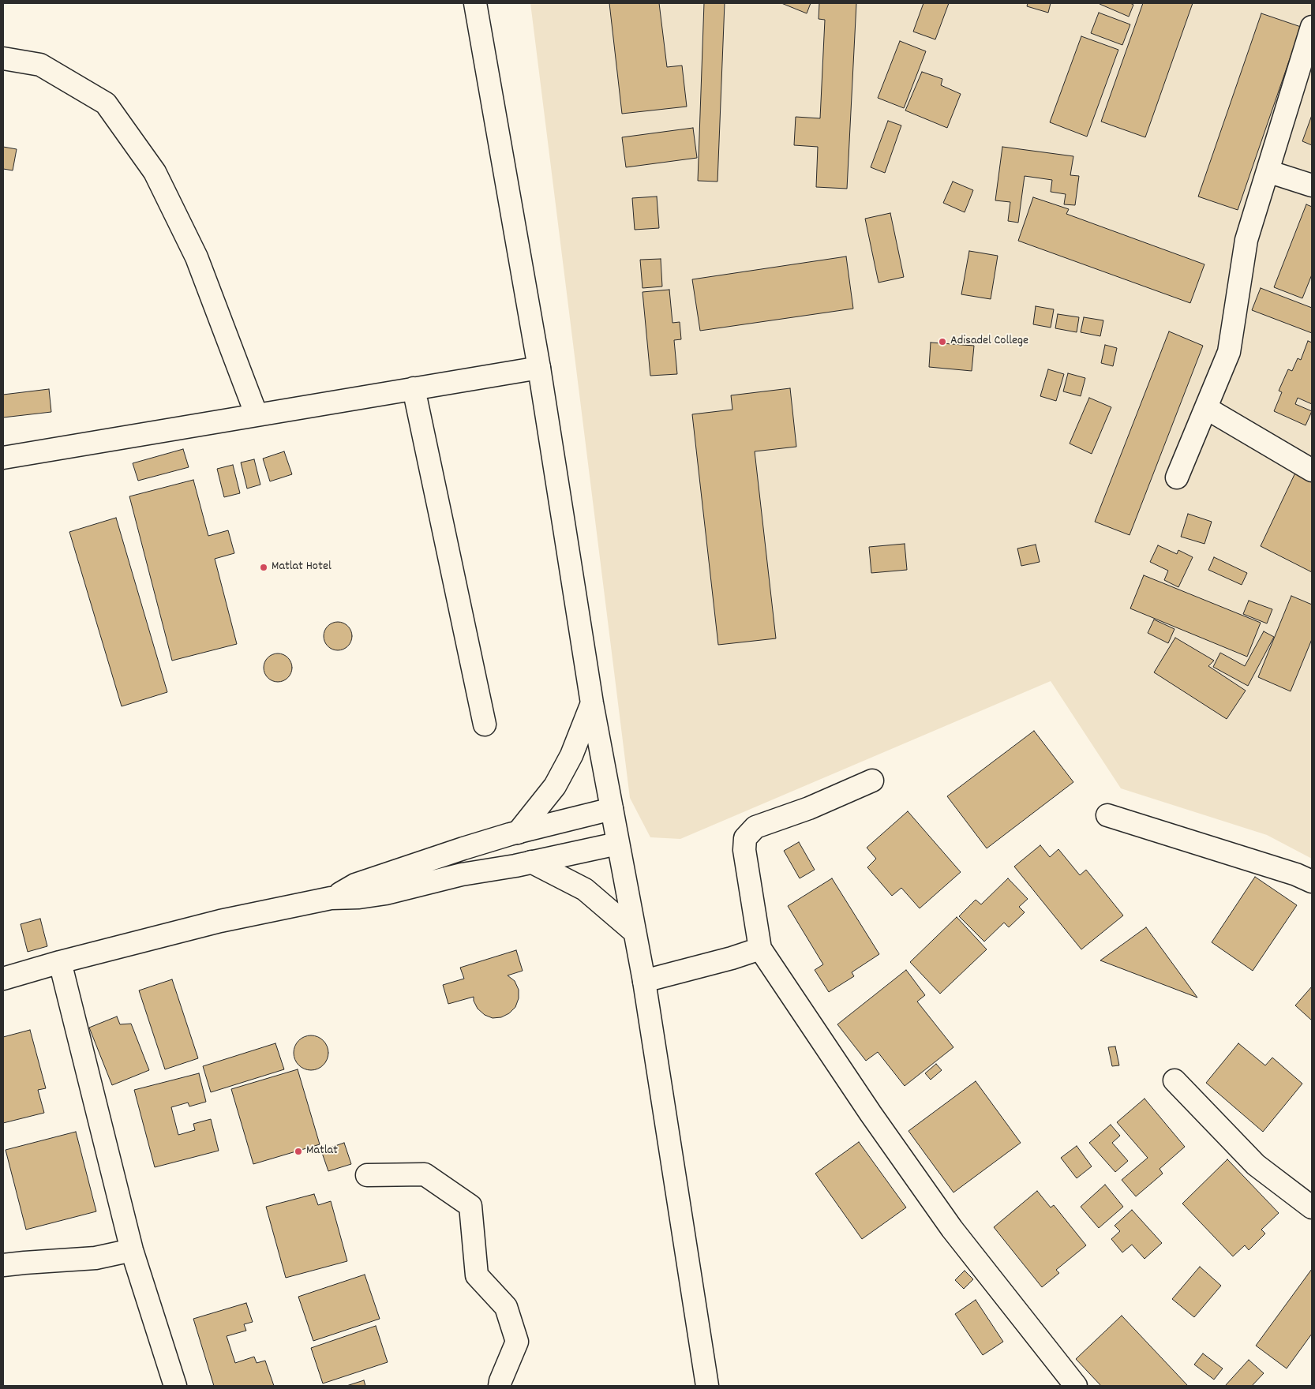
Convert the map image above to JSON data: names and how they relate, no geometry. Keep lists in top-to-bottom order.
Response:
{
  "places": ["Adisadel College", "Matlat Hotel", "Matlat"]
}
